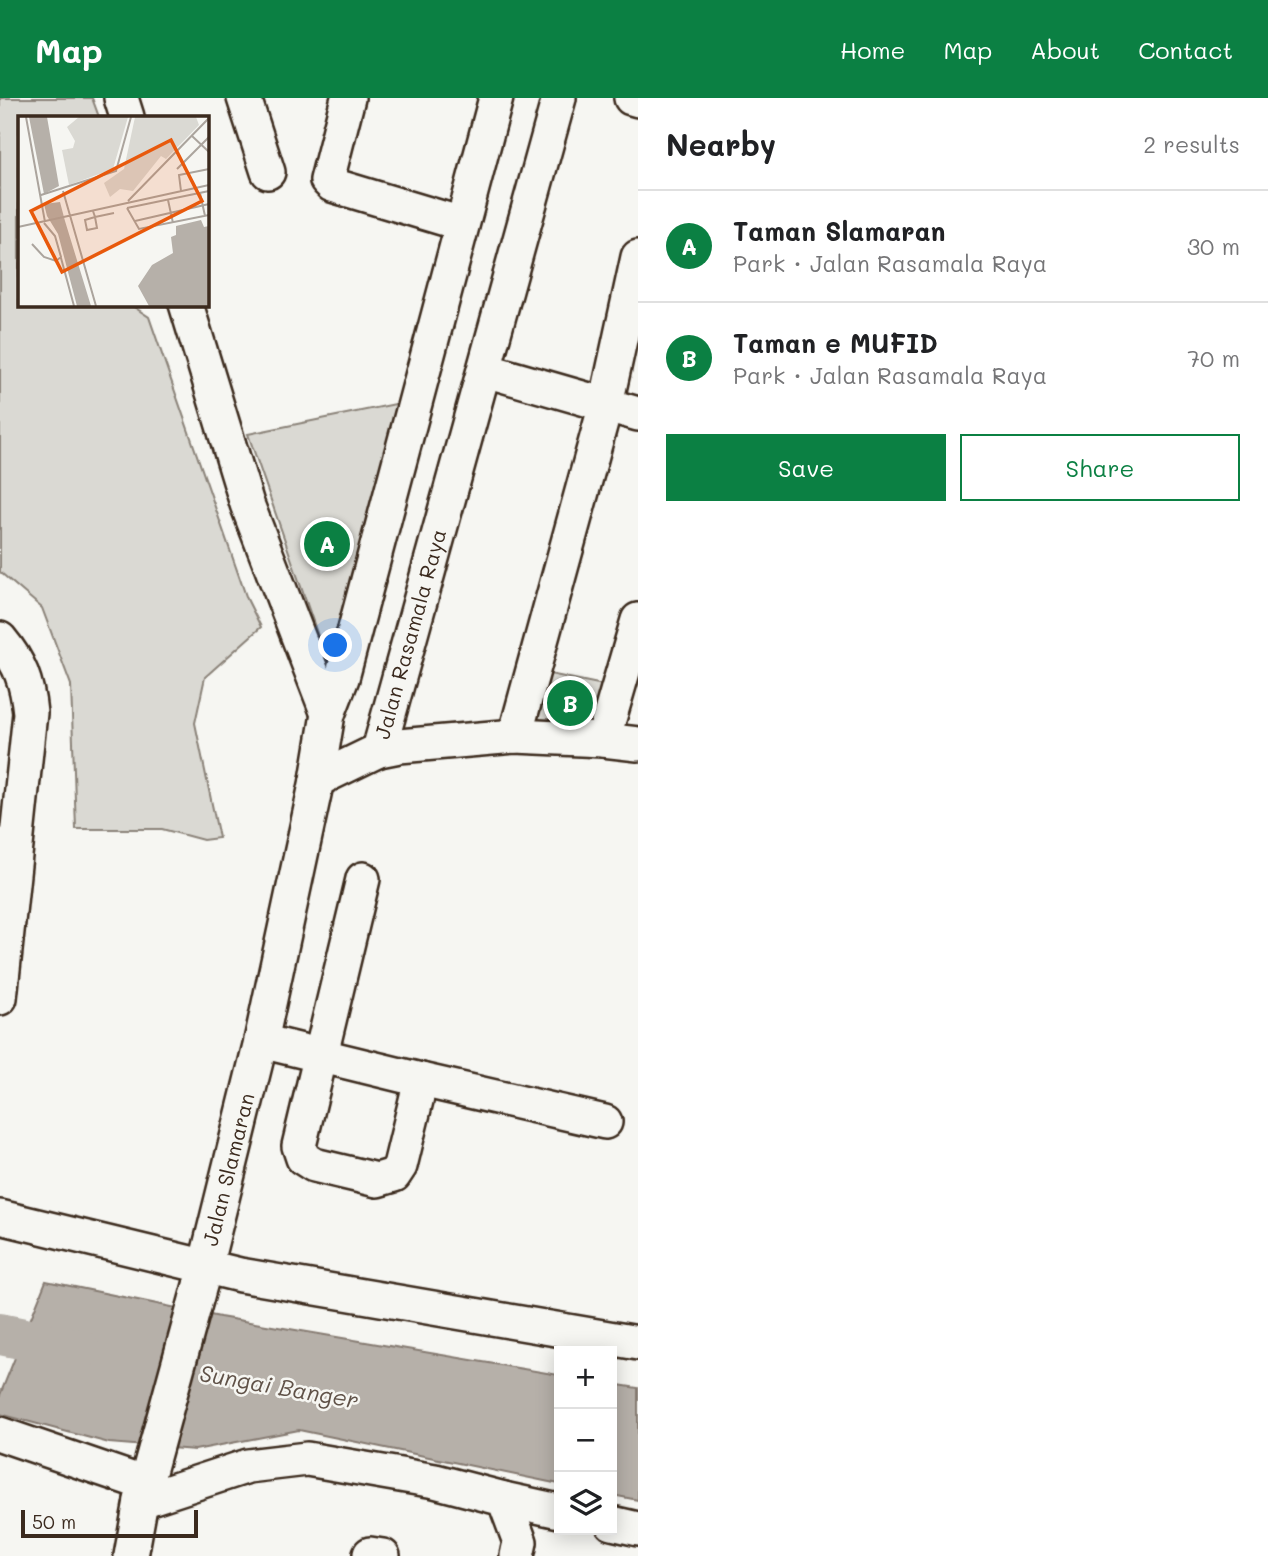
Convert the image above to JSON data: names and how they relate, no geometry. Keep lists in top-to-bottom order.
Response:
{
  "streets": {
    "street": ["Jalan Rasamala Raya", "Jalan Slamaran"]
  },
  "crossings": [
    ["Jalan Rasamala Raya", "Jalan Slamaran"]
  ],
  "water": ["Sungai Banger"],
  "scale_bar": "50 m",
  "page": {
    "header": "Map",
    "nav": [
      "Home",
      "Map",
      "About",
      "Contact"
    ],
    "heading": ["Nearby", "2 results"],
    "list": [
      {
        "mark": "A",
        "name": "Taman Slamaran",
        "note": "Park · Jalan Rasamala Raya",
        "value": "30 m"
      },
      {
        "mark": "B",
        "name": "Taman e MUFID",
        "note": "Park · Jalan Rasamala Raya",
        "value": "70 m"
      }
    ],
    "buttons": ["Save", "Share"],
    "pins": ["A", "B"],
    "map_buttons": ["+", "−"],
    "scale": "50 m"
  }
}
